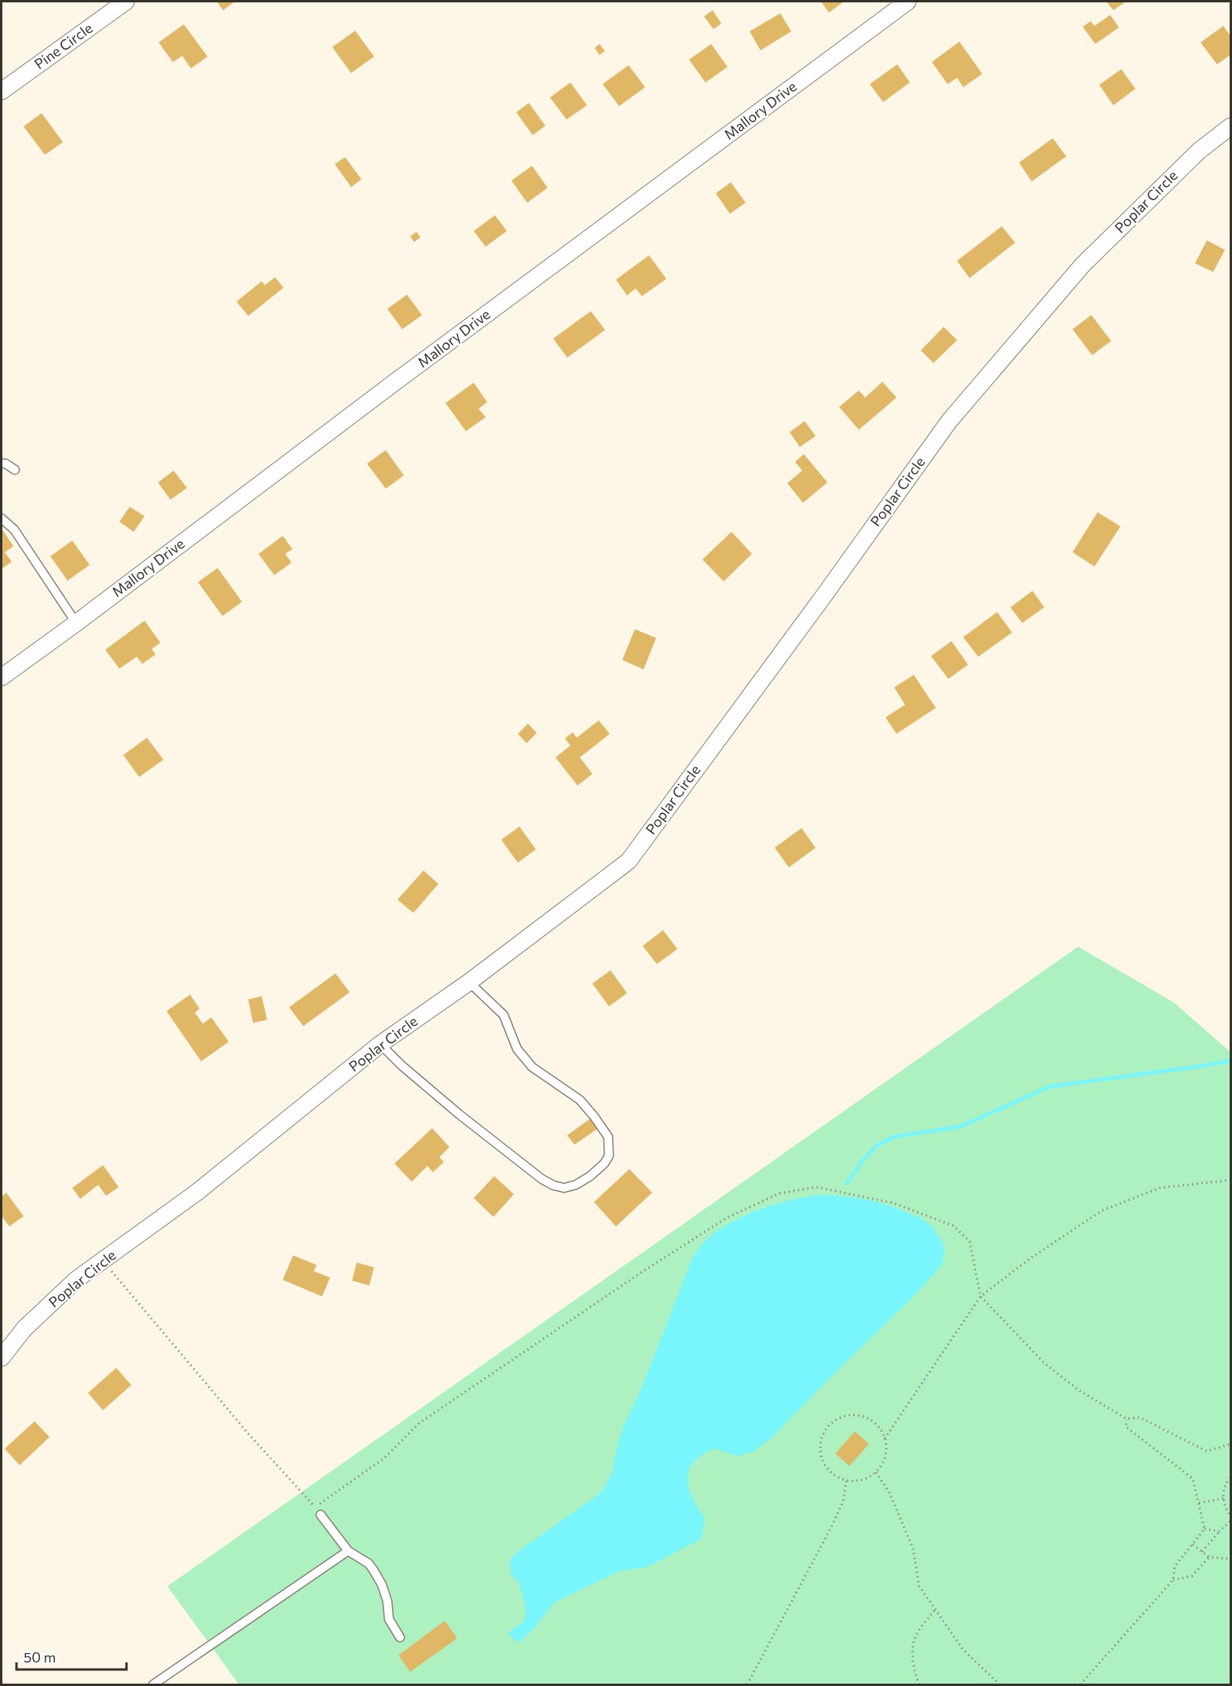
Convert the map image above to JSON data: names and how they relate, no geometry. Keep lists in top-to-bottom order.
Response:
{
  "streets": {
    "street": ["Pine Circle", "Mallory Drive", "Poplar Circle"]
  },
  "scale_bar": "50 m"
}
